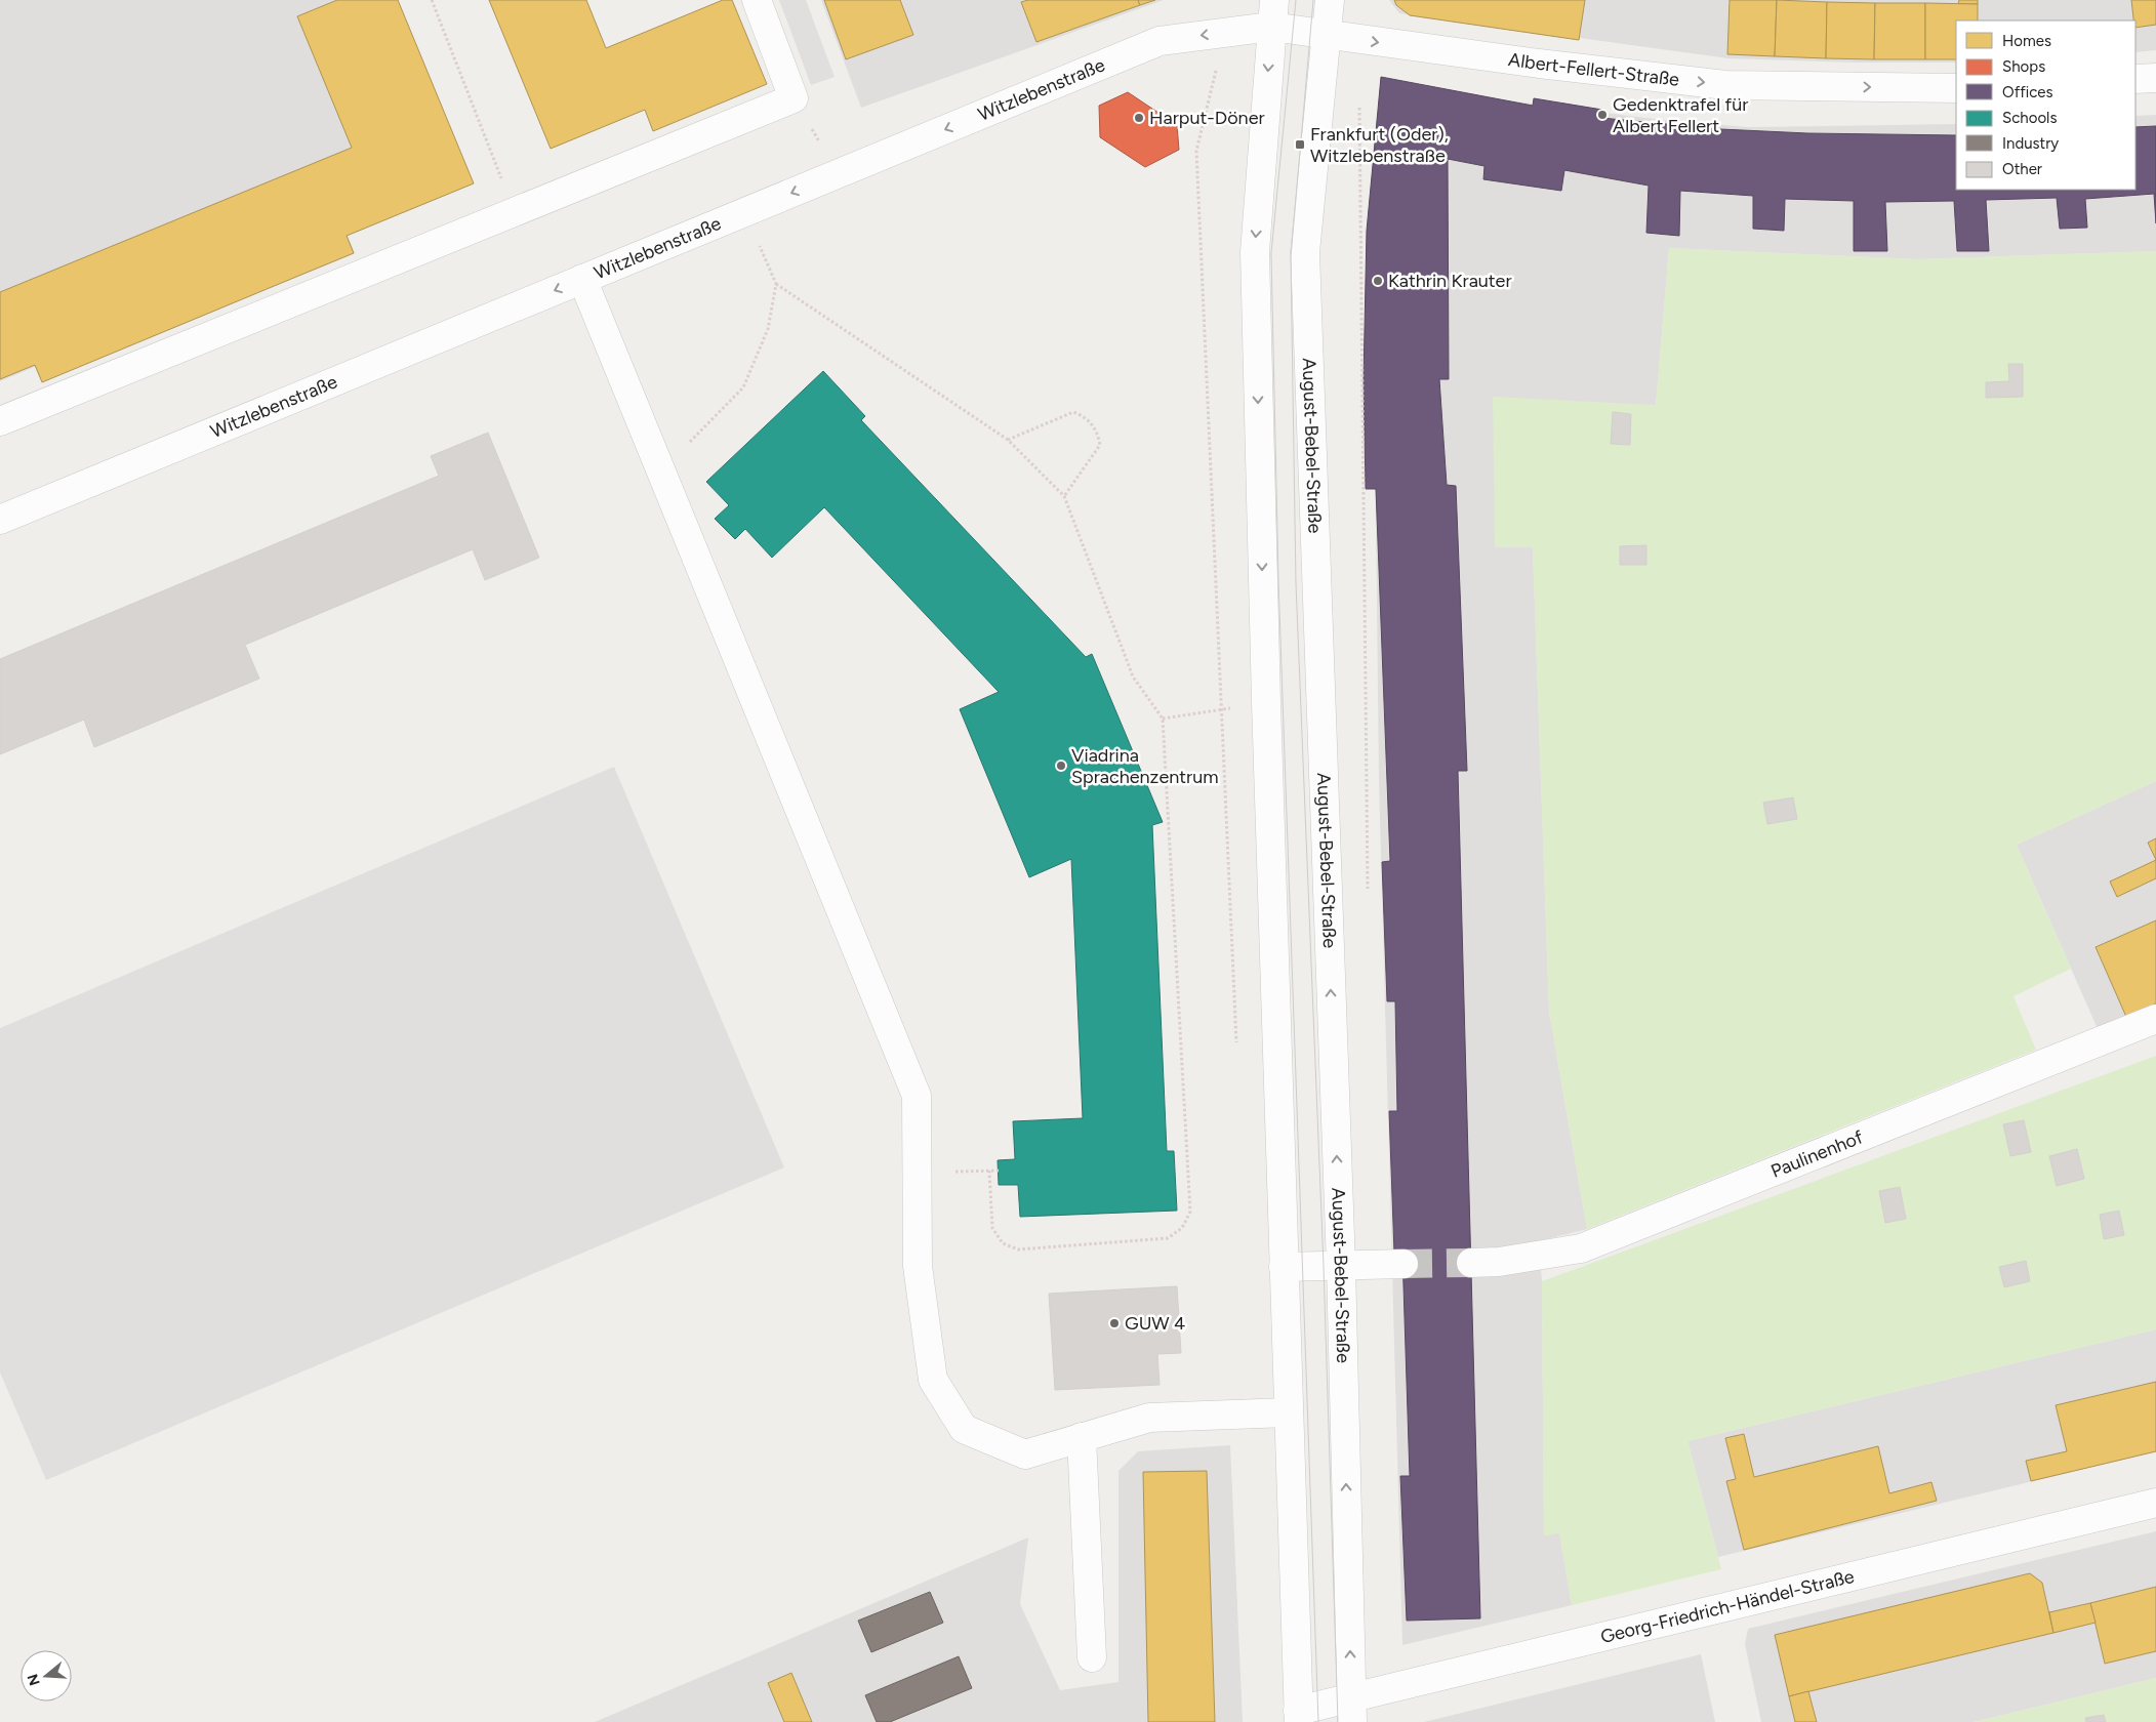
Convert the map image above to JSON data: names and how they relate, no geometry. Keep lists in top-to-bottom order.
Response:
{
  "streets": {
    "street": [
      "Albert-Fellert-Straße",
      "Witzlebenstraße",
      "August-Bebel-Straße",
      "Paulinenhof",
      "Georg-Friedrich-Händel-Straße"
    ]
  },
  "crossings": [
    ["Albert-Fellert-Straße", "Witzlebenstraße"],
    ["Albert-Fellert-Straße", "August-Bebel-Straße"],
    ["Witzlebenstraße", "August-Bebel-Straße"],
    ["August-Bebel-Straße", "Georg-Friedrich-Händel-Straße"]
  ],
  "one_way": ["Albert-Fellert-Straße"],
  "places": {
    "other": [
      "Gedenktrafel für Albert Fellert",
      "Harput-Döner",
      "Kathrin Krauter",
      "Viadrina Sprachenzentrum",
      "GUW 4"
    ],
    "transit": ["Frankfurt (Oder), Witzlebenstraße"]
  },
  "legend": [
    "Homes",
    "Shops",
    "Offices",
    "Schools",
    "Industry",
    "Other"
  ],
  "north": "left"
}
